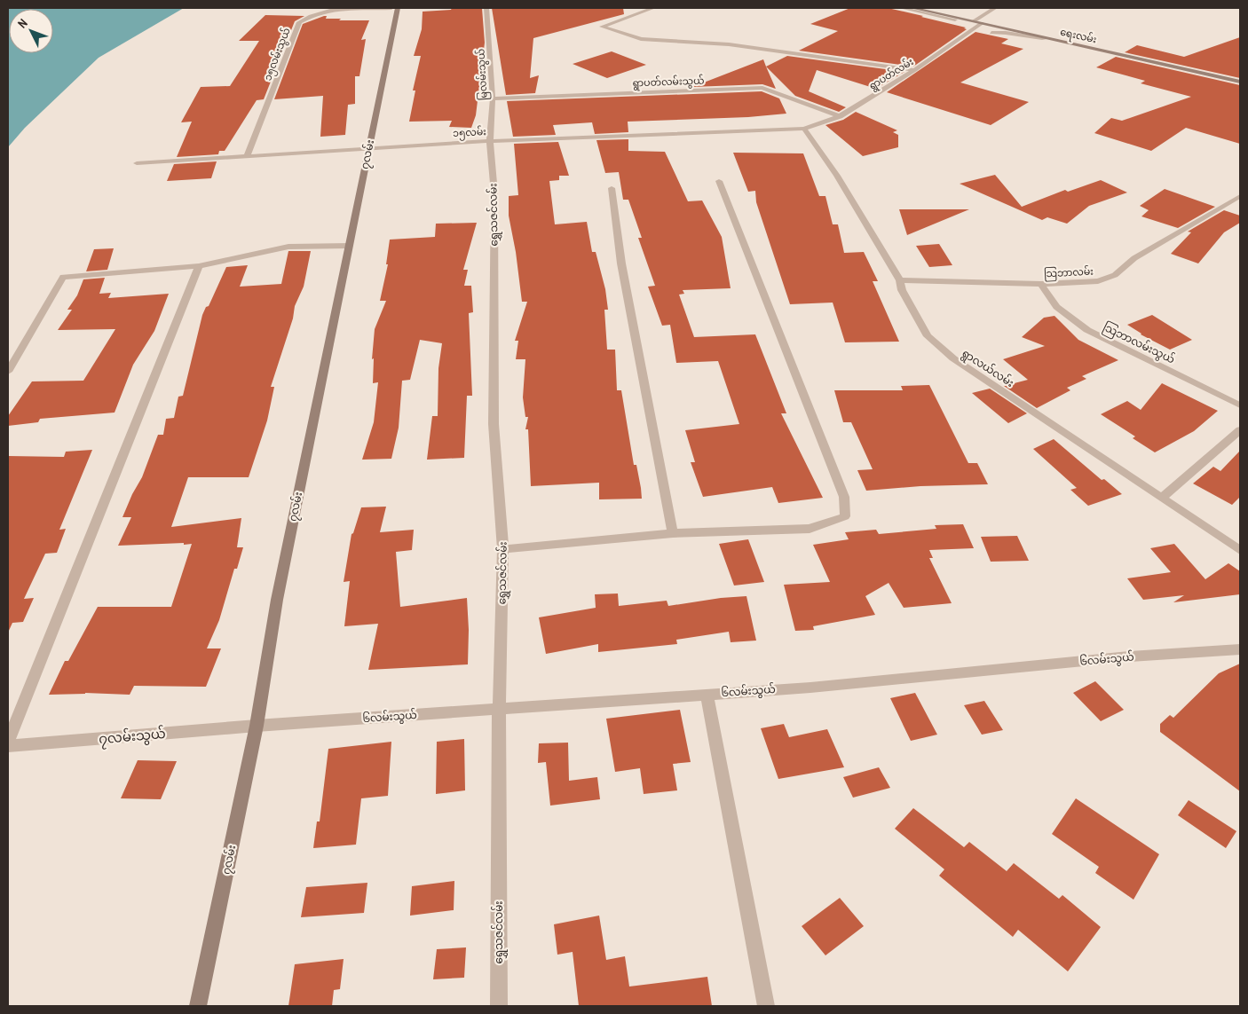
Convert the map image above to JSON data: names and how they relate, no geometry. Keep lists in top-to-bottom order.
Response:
{
  "streets": {
    "street": [
      "ရေးလမ်း",
      "၁၅လမ်းသွယ်",
      "ရွာပတ်လမ်း",
      "မြလမ်းသွယ်",
      "ရွာပတ်လမ်းသွယ်",
      "၁၅လမ်း",
      "၇လမ်း",
      "ရွှေသဇင်လမ်း",
      "သြဘာလမ်း",
      "သြဘာလမ်းသွယ်",
      "ရွာလယ်လမ်း",
      "၆လမ်းသွယ်",
      "၇လမ်းသွယ်"
    ]
  },
  "crossings": [
    ["ရေးလမ်း", "ရွာပတ်လမ်း"],
    ["၁၅လမ်းသွယ်", "၁၅လမ်း"],
    ["ရွာပတ်လမ်း", "ရွာပတ်လမ်းသွယ်"],
    ["ရွာပတ်လမ်း", "၁၅လမ်း"],
    ["ရွာပတ်လမ်း", "ရွာလယ်လမ်း"],
    ["မြလမ်းသွယ်", "ရွာပတ်လမ်းသွယ်"],
    ["မြလမ်းသွယ်", "၁၅လမ်း"],
    ["မြလမ်းသွယ်", "ရွှေသဇင်လမ်း"],
    ["၁၅လမ်း", "၇လမ်း"],
    ["၁၅လမ်း", "ရွှေသဇင်လမ်း"],
    ["၁၅လမ်း", "ရွာလယ်လမ်း"],
    ["၇လမ်း", "၆လမ်းသွယ်"],
    ["၇လမ်း", "၇လမ်းသွယ်"],
    ["ရွှေသဇင်လမ်း", "၆လမ်းသွယ်"],
    ["သြဘာလမ်း", "သြဘာလမ်းသွယ်"],
    ["သြဘာလမ်း", "ရွာလယ်လမ်း"],
    ["၆လမ်းသွယ်", "၇လမ်းသွယ်"]
  ],
  "north": "top left"
}
